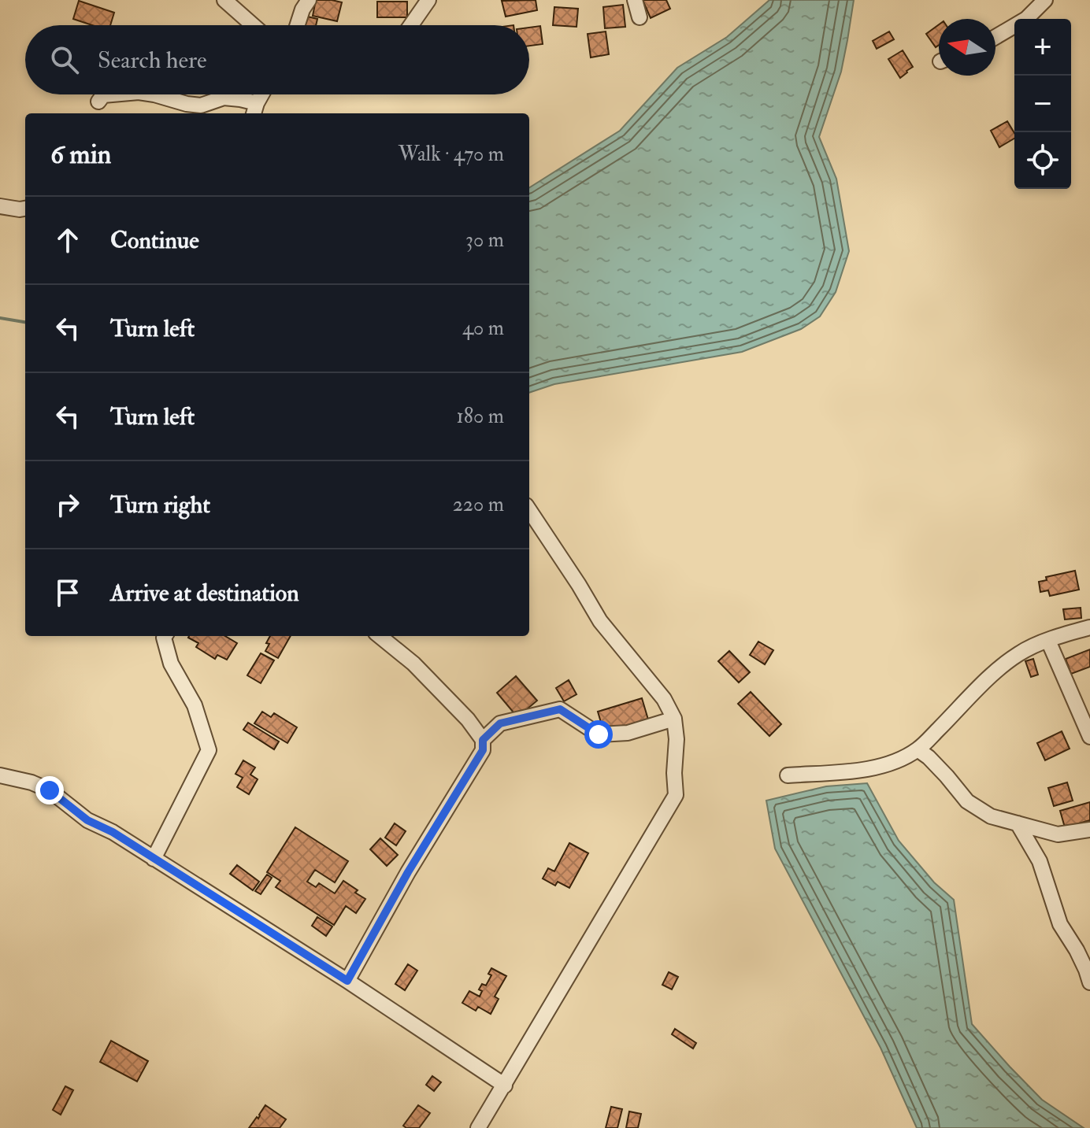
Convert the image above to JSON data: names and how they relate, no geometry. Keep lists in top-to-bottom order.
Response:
{
  "north": "left",
  "page": {
    "map_buttons": ["+", "−"],
    "search": "Search here",
    "heading": ["6 min", "Walk · 470 m"],
    "list": [
      ["Continue", "30 m"],
      ["Turn left", "40 m"],
      ["Turn left", "180 m"],
      ["Turn right", "220 m"],
      "Arrive at destination"
    ]
  }
}
